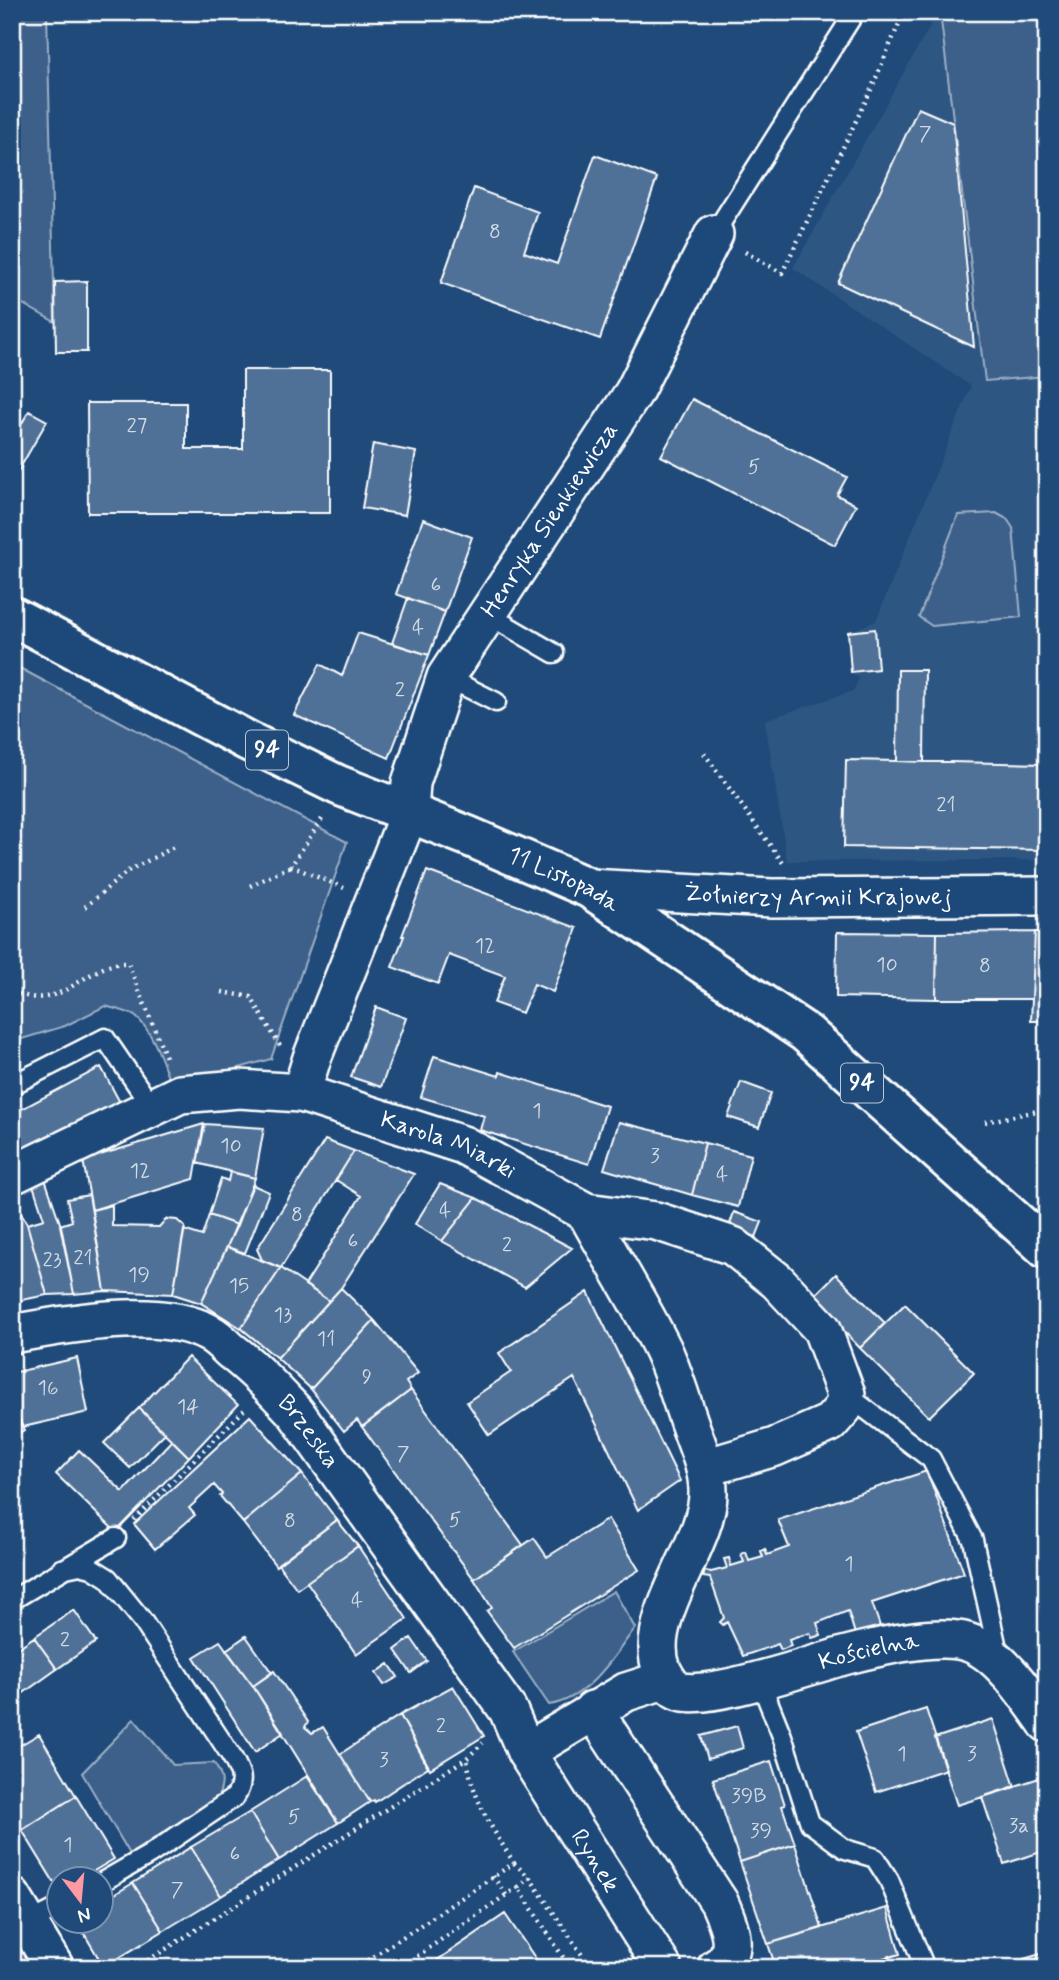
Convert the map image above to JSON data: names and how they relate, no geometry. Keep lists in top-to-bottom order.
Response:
{
  "streets": {
    "main road": ["94", "11 Listopada"],
    "street": [
      "Henryka Sienkiewicza",
      "Żołnierzy Armii Krajowej",
      "Karola Miarki",
      "Brzeska",
      "Kościelna",
      "Rynek"
    ]
  },
  "crossings": [
    ["Henryka Sienkiewicza", "11 Listopada"],
    ["11 Listopada", "Żołnierzy Armii Krajowej"],
    ["Brzeska", "Rynek"]
  ],
  "house_numbers": [
    "7",
    "8",
    "27",
    "5",
    "6",
    "4",
    "2",
    "21",
    "12",
    "10",
    "8",
    "1",
    "10",
    "3",
    "12",
    "4",
    "4",
    "8",
    "6",
    "2",
    "21",
    "23",
    "19",
    "15",
    "13",
    "11",
    "9",
    "16",
    "14",
    "7",
    "5",
    "8",
    "1",
    "4",
    "2",
    "2",
    "1",
    "3",
    "3",
    "39B",
    "5",
    "3a",
    "39",
    "1",
    "6",
    "7"
  ],
  "north": "bottom"
}
